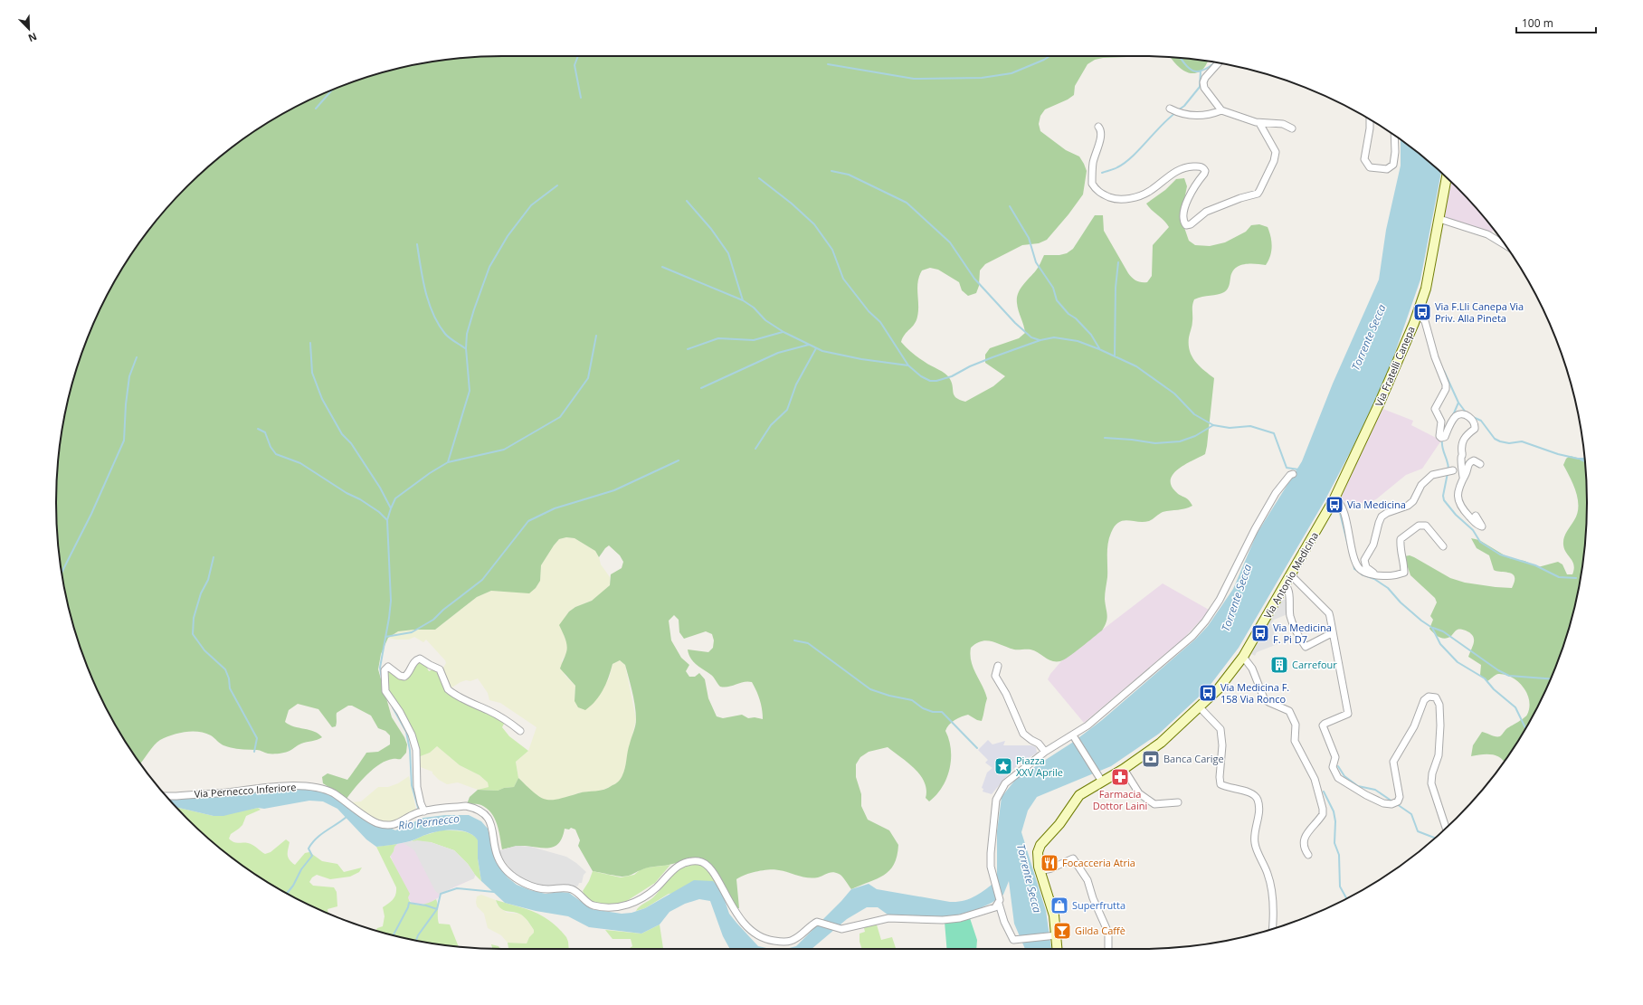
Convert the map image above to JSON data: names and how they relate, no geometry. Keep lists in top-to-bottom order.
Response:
{
  "streets": {
    "main road": ["Via Fratelli Canepa", "Via Antonio Medicina"],
    "street": ["Via Pernecco Inferiore"]
  },
  "crossings": [
    ["Via Fratelli Canepa", "Via Antonio Medicina"]
  ],
  "water": ["Torrente Secca", "Rio Pernecco"],
  "places": {
    "bus stop": [
      "Via F.Lli Canepa Via Priv. Alla Pineta",
      "Via Medicina",
      "Via Medicina F. Pi D7",
      "Via Medicina F. 158 Via Ronco"
    ],
    "building": ["Carrefour"],
    "bank": ["Banca Carige"],
    "place": ["Piazza XXV Aprile"],
    "pharmacy": ["Farmacia Dottor Laini"],
    "restaurant": ["Focacceria Atria"],
    "shop": ["Superfrutta"],
    "bar": ["Gilda Caffè"]
  },
  "scale_bar": "100 m",
  "north": "bottom right"
}
